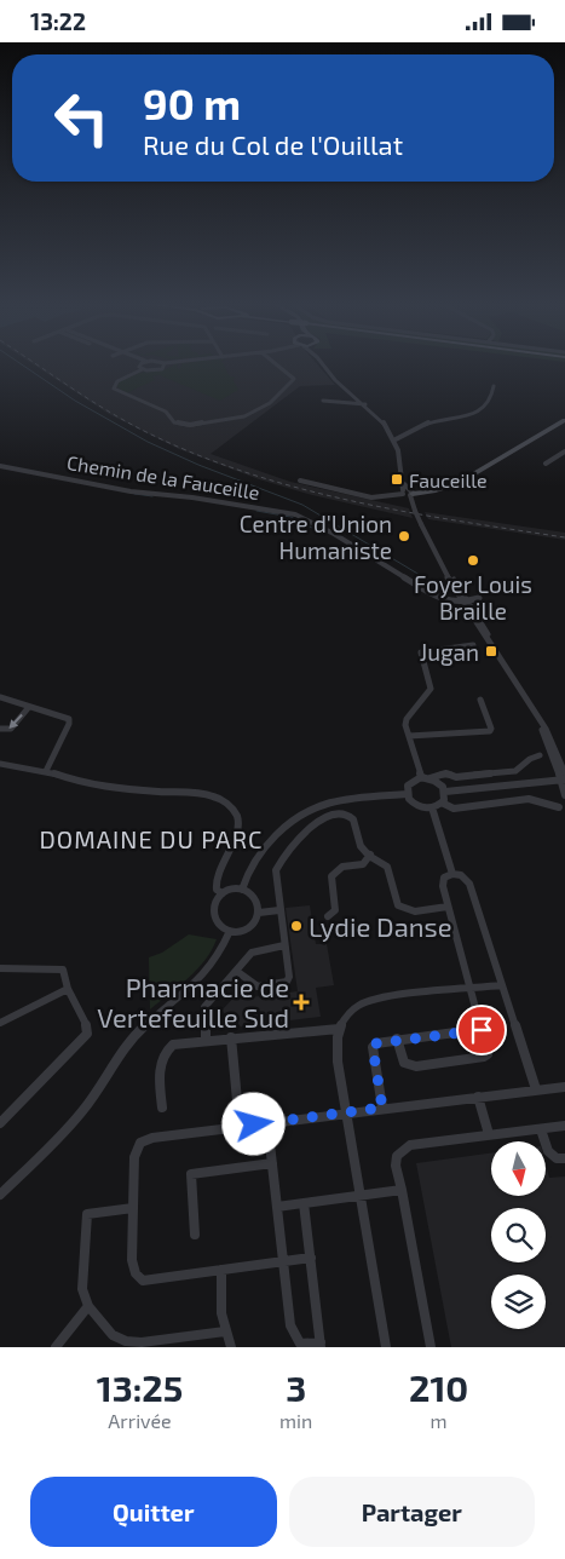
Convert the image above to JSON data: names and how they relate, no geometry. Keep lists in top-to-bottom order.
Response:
{
  "streets": {
    "street": ["Chemin de la Fauceille"]
  },
  "districts": ["DOMAINE DU PARC"],
  "places": {
    "transit": ["Fauceille", "Jugan"],
    "other": ["Centre d'Union Humaniste", "Foyer Louis Braille", "Lydie Danse"],
    "health": ["Pharmacie de Vertefeuille Sud"]
  },
  "north": "bottom",
  "page": {
    "status": "13:22",
    "turn": ["90 m", "Rue du Col de l'Ouillat"],
    "eta": [
      "13:25",
      "Arrivée",
      "3",
      "min",
      "210",
      "m"
    ],
    "buttons": ["Quitter", "Partager"]
  }
}
